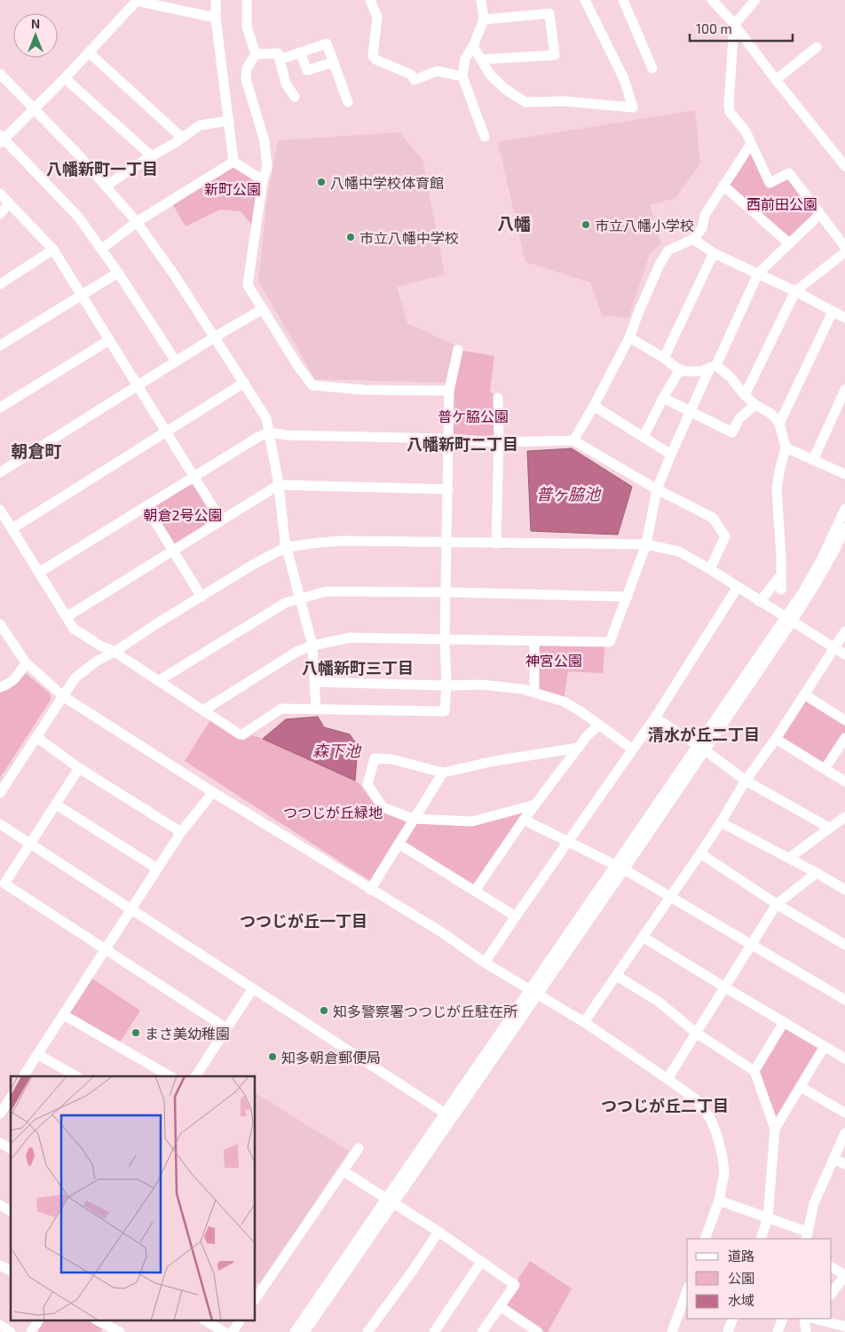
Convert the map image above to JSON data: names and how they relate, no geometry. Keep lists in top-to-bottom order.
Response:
{
  "districts": [
    "八幡新町一丁目",
    "八幡",
    "八幡新町二丁目",
    "朝倉町",
    "八幡新町三丁目",
    "清水が丘二丁目",
    "つつじが丘一丁目",
    "つつじが丘二丁目"
  ],
  "water": ["普ヶ脇池", "森下池"],
  "parks": [
    "新町公園",
    "西前田公園",
    "普ケ脇公園",
    "朝倉2号公園",
    "神宮公園",
    "つつじが丘緑地"
  ],
  "places": [
    "八幡中学校体育館",
    "市立八幡小学校",
    "市立八幡中学校",
    "知多警察署つつじが丘駐在所",
    "まさ美幼稚園",
    "知多朝倉郵便局"
  ],
  "legend": ["道路", "公園", "水域"],
  "scale_bar": "100 m",
  "north": "top"
}
